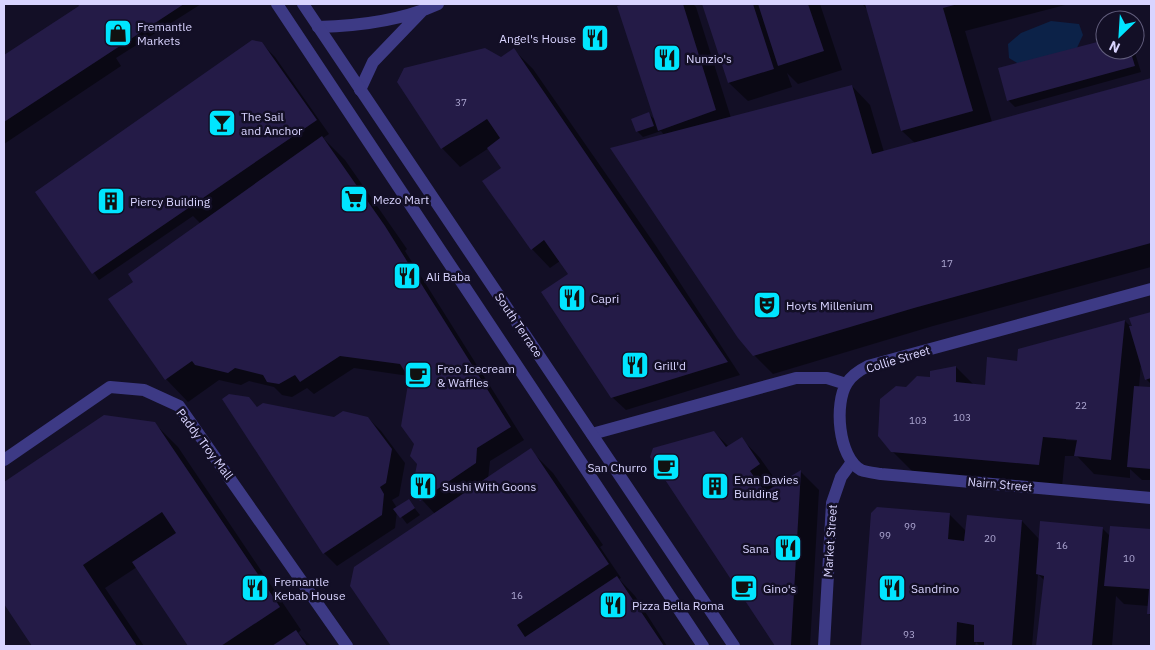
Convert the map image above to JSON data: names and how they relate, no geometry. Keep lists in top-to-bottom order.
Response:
{
  "streets": {
    "street": [
      "South Terrace",
      "Collie Street",
      "Paddy Troy Mall",
      "Nairn Street",
      "Market Street"
    ]
  },
  "crossings": [
    ["Nairn Street", "Market Street"]
  ],
  "places": {
    "shop": ["Fremantle Markets"],
    "restaurant": [
      "Angel's House",
      "Nunzio's",
      "Ali Baba",
      "Capri",
      "Grill'd",
      "Sushi With Goons",
      "Sana",
      "Fremantle Kebab House",
      "Sandrino",
      "Pizza Bella Roma"
    ],
    "bar": ["The Sail and Anchor"],
    "supermarket": ["Mezo Mart"],
    "building": ["Piercy Building", "Evan Davies Building"],
    "theatre": ["Hoyts Millenium"],
    "cafe": ["Freo Icecream & Waffles", "San Churro", "Gino's"]
  },
  "house_numbers": [
    "37",
    "17",
    "22",
    "103",
    "103",
    "99",
    "99",
    "20",
    "16",
    "10",
    "16",
    "93"
  ],
  "north": "bottom left"
}
